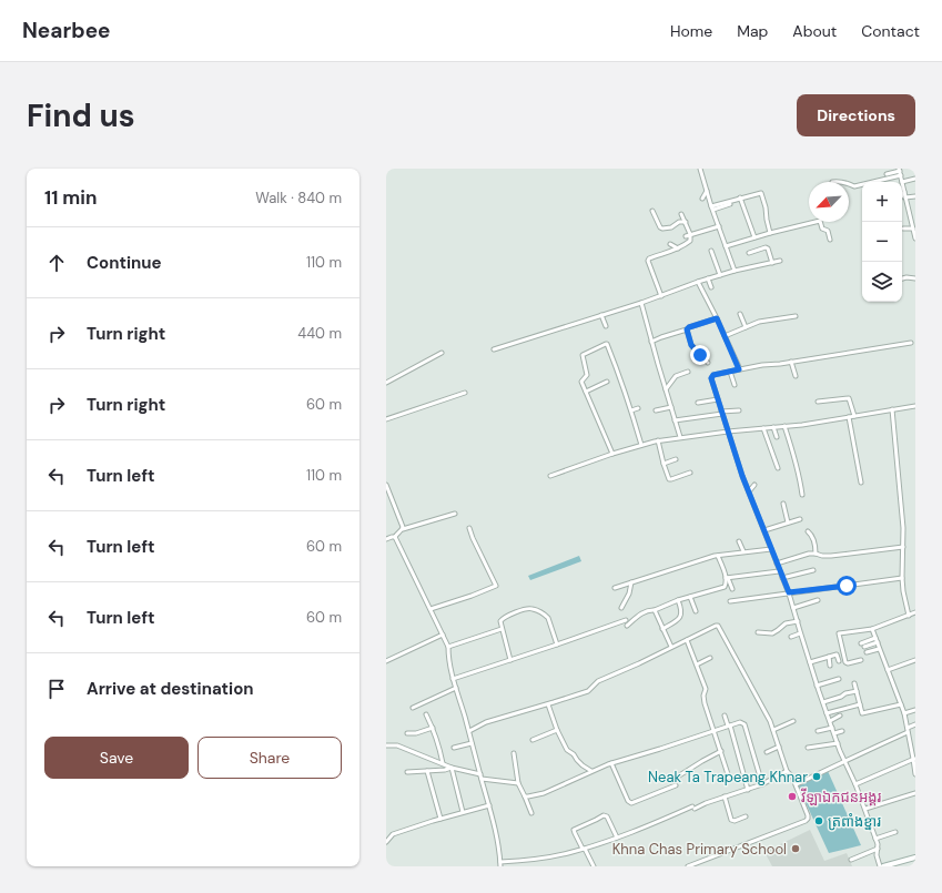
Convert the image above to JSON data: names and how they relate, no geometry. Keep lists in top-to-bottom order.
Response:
{
  "places": [
    "Neak Ta Trapeang Khnar",
    "វីឡាឯកជនអង្គរ",
    "ត្រពាំងខ្នារ",
    "Khna Chas Primary School"
  ],
  "north": "bottom left",
  "page": {
    "header": "Nearbee",
    "nav": [
      "Home",
      "Map",
      "About",
      "Contact"
    ],
    "buttons": [
      "Directions",
      ["Save", "Share"]
    ],
    "title": "Find us",
    "heading": ["11 min", "Walk · 840 m"],
    "map_buttons": ["+", "−"],
    "list": [
      ["Continue", "110 m"],
      ["Turn right", "440 m"],
      ["Turn right", "60 m"],
      ["Turn left", "110 m"],
      ["Turn left", "60 m"],
      ["Turn left", "60 m"],
      "Arrive at destination"
    ]
  }
}
